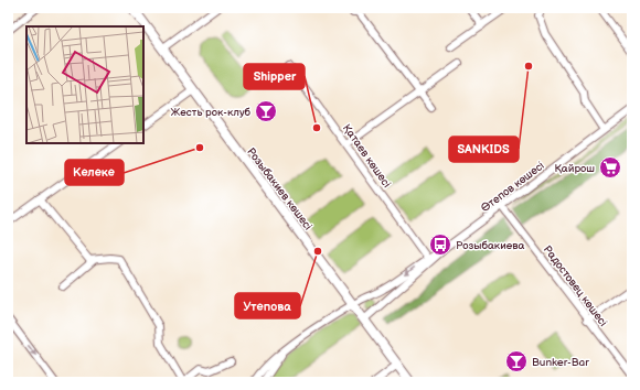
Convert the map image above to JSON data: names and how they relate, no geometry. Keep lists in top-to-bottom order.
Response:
{
  "streets": {
    "main road": ["Розыбакиев көшесі"],
    "street": ["Қатаев көшесі", "Өтепов көшесі", "Радостовец көшесі"]
  },
  "crossings": [
    ["Қатаев көшесі", "Өтепов көшесі"],
    ["Өтепов көшесі", "Розыбакиев көшесі"],
    ["Өтепов көшесі", "Радостовец көшесі"]
  ],
  "places": {
    "other": [
      "SANKIDS",
      "Shipper",
      "Келеке",
      "Утепова"
    ],
    "bar": ["Жесть рок-клуб", "Bunker-Bar"],
    "supermarket": ["Қайрош"],
    "bus stop": ["Розыбакиева"]
  }
}
